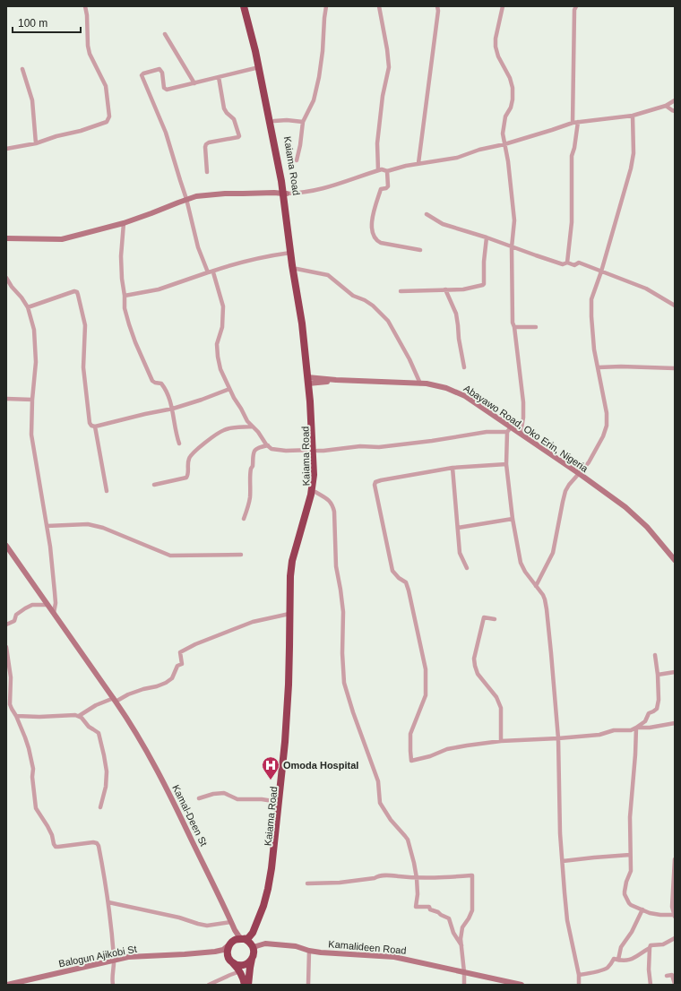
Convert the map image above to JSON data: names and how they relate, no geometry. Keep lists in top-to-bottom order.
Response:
{
  "streets": {
    "highway": ["Kaiama Road"],
    "street": [
      "Abayawo Road, Oko Erin, Nigeria",
      "Kamal-Deen St",
      "Kamalideen Road",
      "Balogun Ajikobi St"
    ]
  },
  "crossings": [
    ["Kaiama Road", "Abayawo Road, Oko Erin, Nigeria"],
    ["Kaiama Road", "Kamal-Deen St"],
    ["Kaiama Road", "Kamalideen Road"],
    ["Kamal-Deen St", "Kamalideen Road"]
  ],
  "places": {
    "hospital": ["Omoda Hospital"]
  },
  "scale_bar": "100 m"
}
